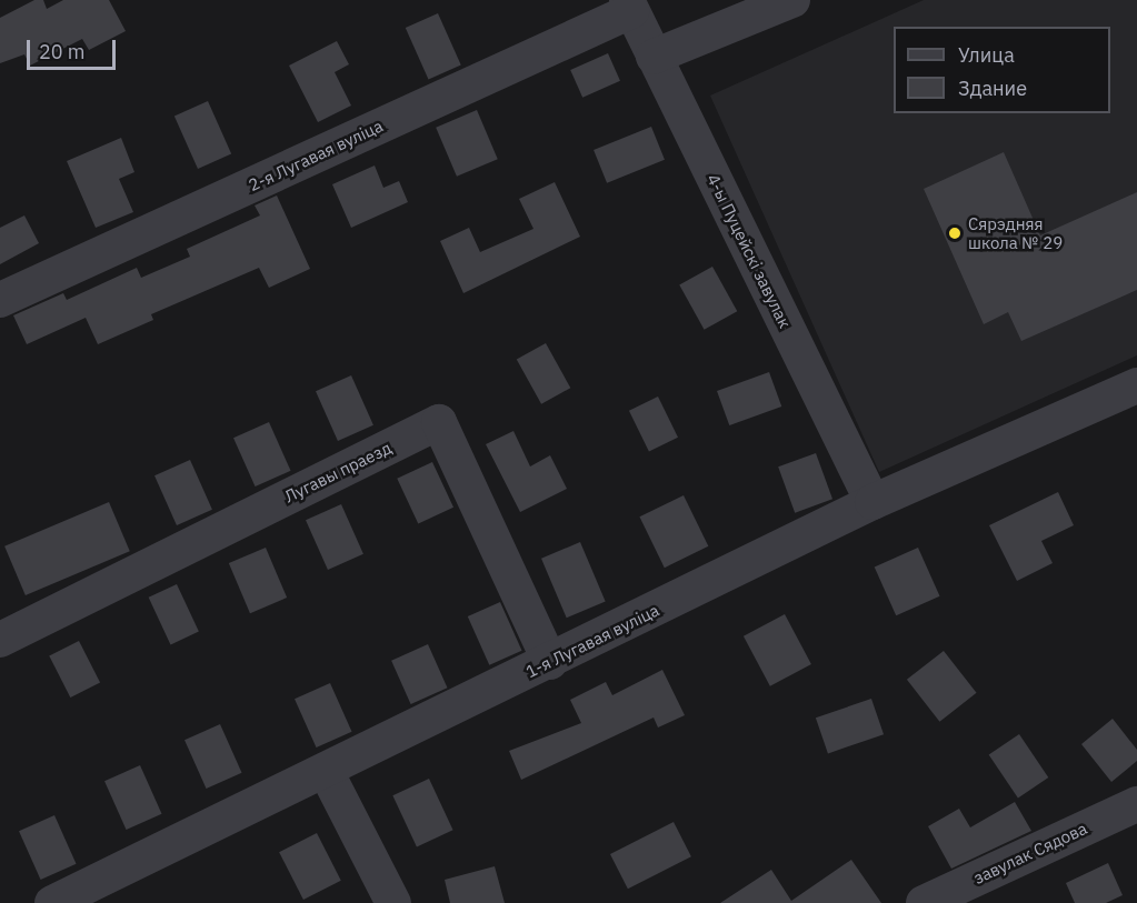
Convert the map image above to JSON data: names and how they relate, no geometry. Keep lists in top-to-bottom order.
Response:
{
  "streets": {
    "street": [
      "2-я Лугавая вуліца",
      "4-ы Пуцейскі завулак",
      "Лугавы праезд",
      "1-я Лугавая вуліца",
      "завулак Сядова"
    ]
  },
  "crossings": [
    ["2-я Лугавая вуліца", "4-ы Пуцейскі завулак"],
    ["4-ы Пуцейскі завулак", "1-я Лугавая вуліца"],
    ["Лугавы праезд", "1-я Лугавая вуліца"]
  ],
  "places": ["Сярэдняя школа № 29"],
  "legend": ["Улица", "Здание"],
  "scale_bar": "20 m"
}
